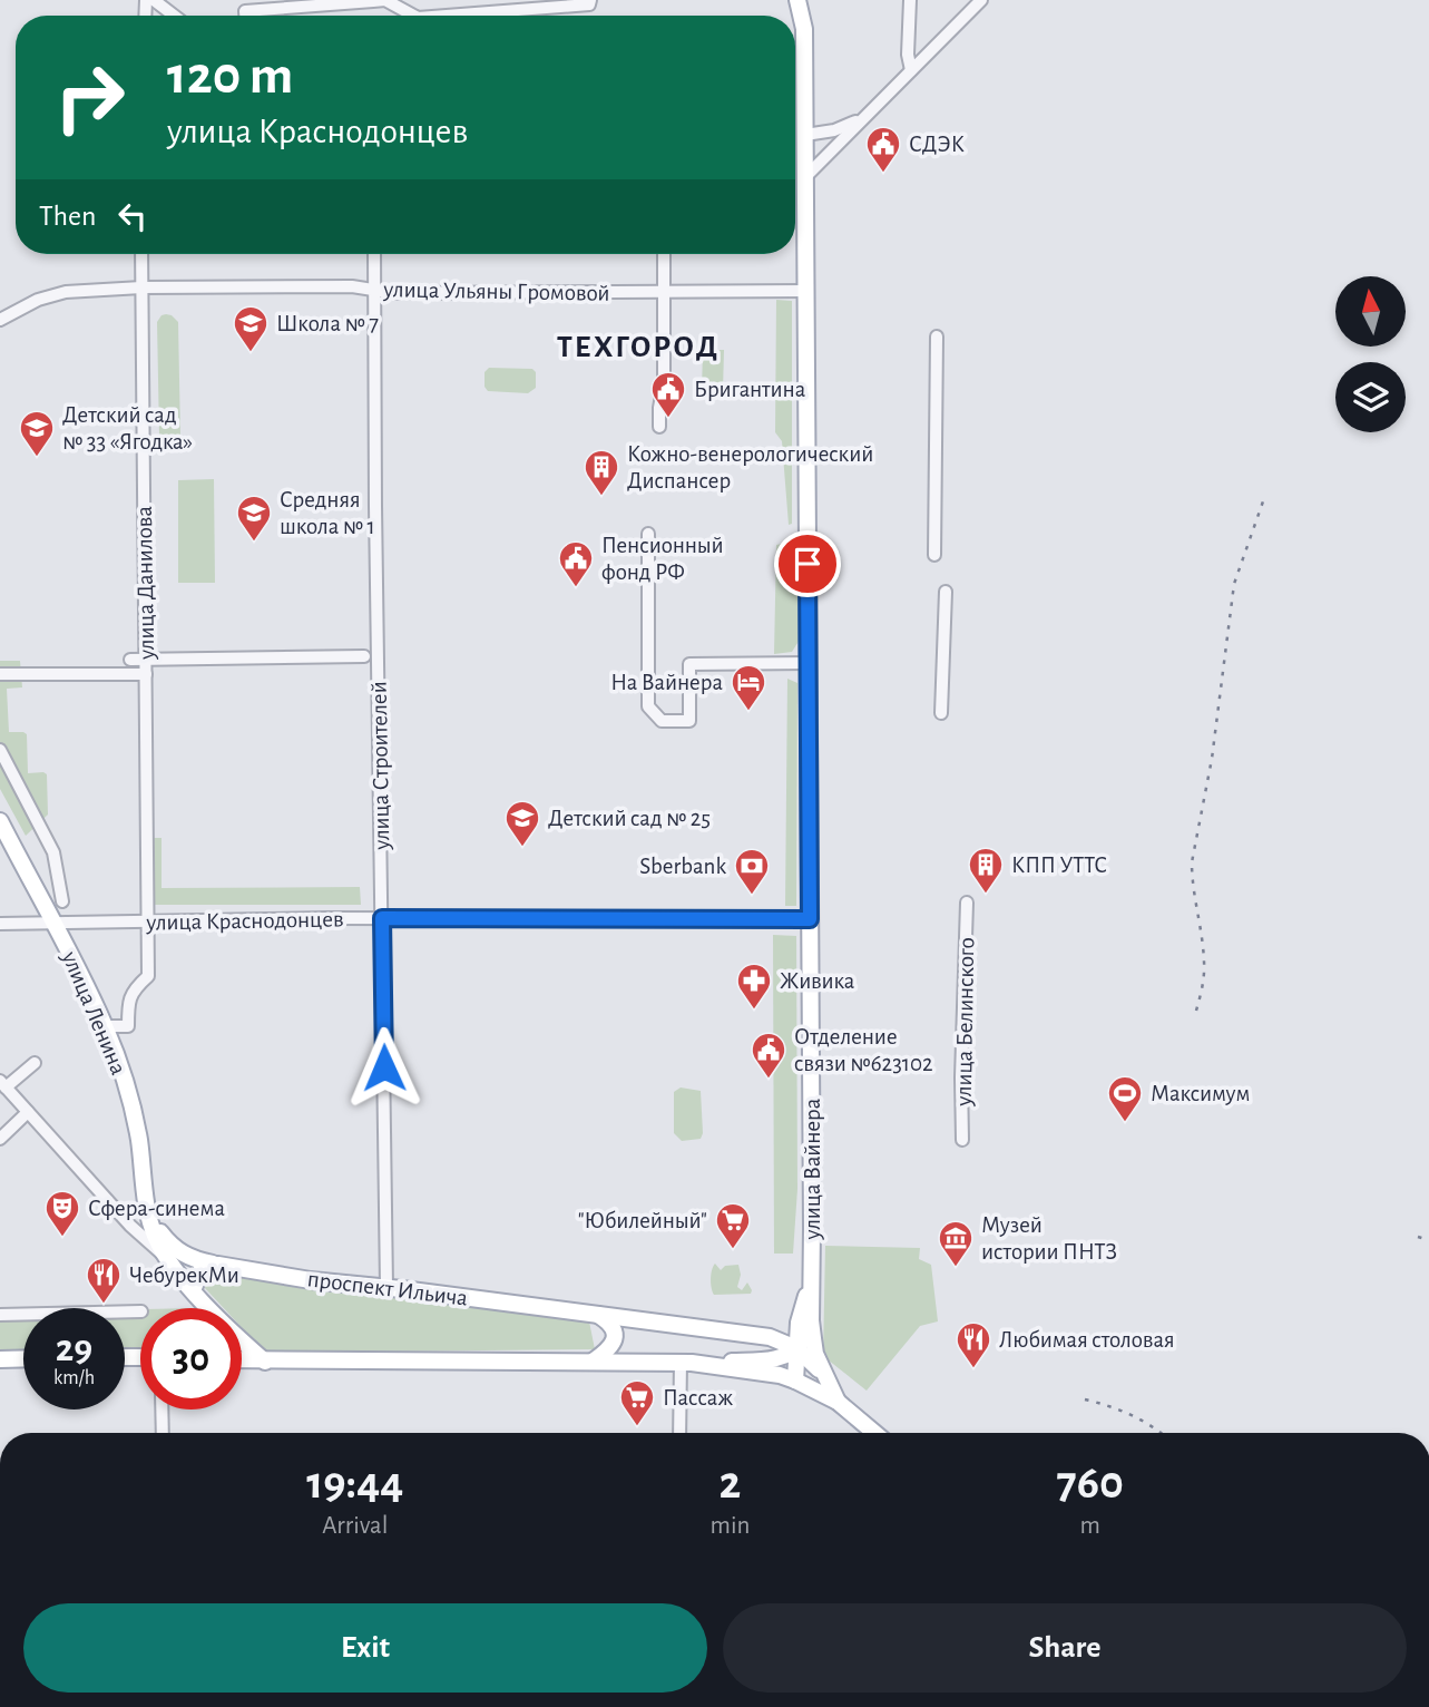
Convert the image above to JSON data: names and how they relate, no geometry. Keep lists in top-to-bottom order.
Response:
{
  "streets": {
    "main road": ["улица Ленина", "улица Вайнера", "проспект Ильича"],
    "street": [
      "улица Ульяны Громовой",
      "улица Данилова",
      "улица Строителей",
      "улица Краснодонцев",
      "улица Белинского"
    ]
  },
  "crossings": [
    ["улица Ульяны Громовой", "улица Данилова"],
    ["улица Ульяны Громовой", "улица Строителей"],
    ["улица Ульяны Громовой", "улица Вайнера"],
    ["улица Данилова", "улица Краснодонцев"],
    ["улица Данилова", "улица Ленина"],
    ["улица Строителей", "улица Краснодонцев"],
    ["улица Строителей", "проспект Ильича"],
    ["улица Краснодонцев", "улица Ленина"],
    ["улица Краснодонцев", "улица Вайнера"],
    ["улица Вайнера", "проспект Ильича"]
  ],
  "districts": ["ТЕХГОРОД"],
  "places": {
    "public building": [
      "СДЭК",
      "Бригантина",
      "Пенсионный фонд РФ",
      "Отделение связи №623102"
    ],
    "school or university": [
      "Школа № 7",
      "Детский сад № 33 «Ягодка»",
      "Средняя школа № 1",
      "Детский сад № 25"
    ],
    "building": ["Кожно-венерологический Диспансер", "КПП УТТС"],
    "hotel": ["На Вайнера"],
    "bank": ["Sberbank"],
    "pharmacy": ["Живика"],
    "sports": ["Максимум"],
    "theatre": ["Сфера-синема"],
    "supermarket": ["\"Юбилейный\"", "Пассаж"],
    "museum": ["Музей истории ПНТЗ"],
    "restaurant": ["ЧебурекМи", "Любимая столовая"]
  },
  "north": "top",
  "page": {
    "turn": ["120 m", "улица Краснодонцев"],
    "then": "Then",
    "speed": "29 km/h",
    "limit": "30",
    "eta": [
      "19:44",
      "Arrival",
      "2",
      "min",
      "760",
      "m"
    ],
    "buttons": ["Exit", "Share"]
  }
}
